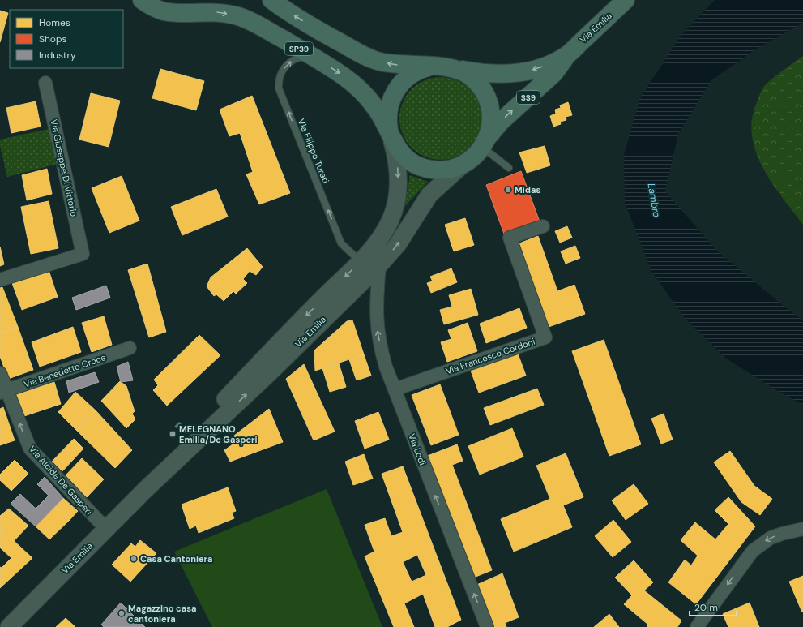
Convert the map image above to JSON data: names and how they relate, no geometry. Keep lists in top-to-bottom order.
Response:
{
  "streets": {
    "main road": ["Via Emilia", "SP39", "SS9"],
    "street": [
      "Via Giuseppe Di Vittorio",
      "Via Francesco Cordoni",
      "Via Benedetto Croce",
      "Via Lodi",
      "Via Alcide De Gasperi"
    ],
    "lane": ["Via Filippo Turati"]
  },
  "crossings": [
    ["Via Emilia", "SP39"],
    ["Via Emilia", "Via Filippo Turati"],
    ["Via Emilia", "Via Lodi"],
    ["Via Emilia", "Via Alcide De Gasperi"],
    ["SP39", "Via Filippo Turati"],
    ["Via Francesco Cordoni", "Via Lodi"],
    ["Via Benedetto Croce", "Via Alcide De Gasperi"]
  ],
  "one_way": ["Via Filippo Turati", "Via Lodi", "Via Alcide De Gasperi"],
  "water": ["Lambro"],
  "places": {
    "other": ["Midas", "Casa Cantoniera", "Magazzino casa cantoniera"],
    "transit": ["MELEGNANO Emilia/De Gasperi"]
  },
  "legend": ["Homes", "Shops", "Industry"],
  "scale_bar": "20 m"
}
